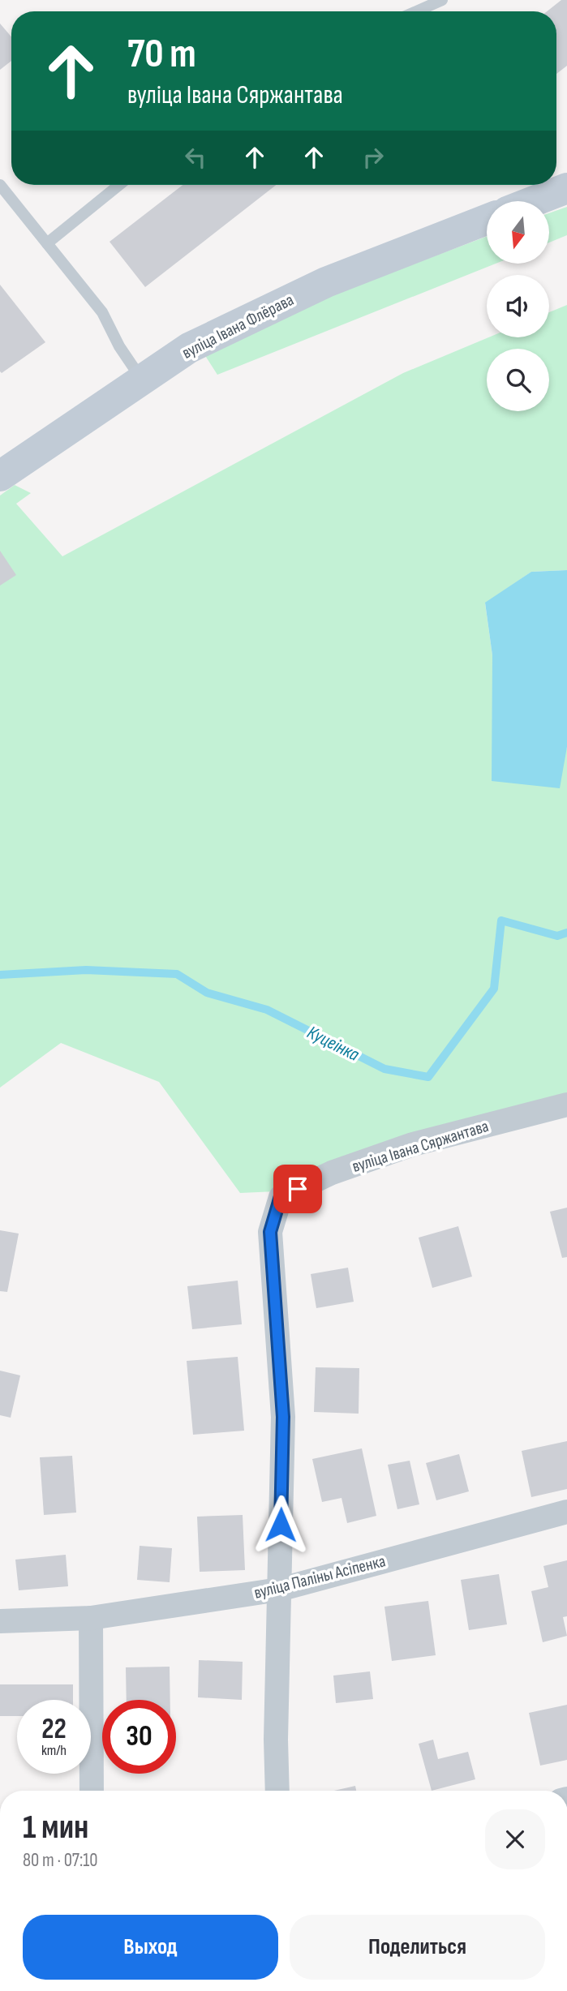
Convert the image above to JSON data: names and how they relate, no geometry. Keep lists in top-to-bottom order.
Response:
{
  "streets": {
    "street": ["вуліца Івана Флёрава", "вуліца Івана Сяржантава", "вуліца Паліны Асіпенка"]
  },
  "crossings": [
    ["вуліца Івана Сяржантава", "вуліца Паліны Асіпенка"]
  ],
  "water": ["Куцеінка"],
  "north": "bottom",
  "page": {
    "turn": ["70 m", "вуліца Івана Сяржантава"],
    "speed": "22 km/h",
    "limit": "30",
    "heading": ["1 мин", "80 m · 07:10"],
    "buttons": ["Выход", "Поделиться"]
  }
}
